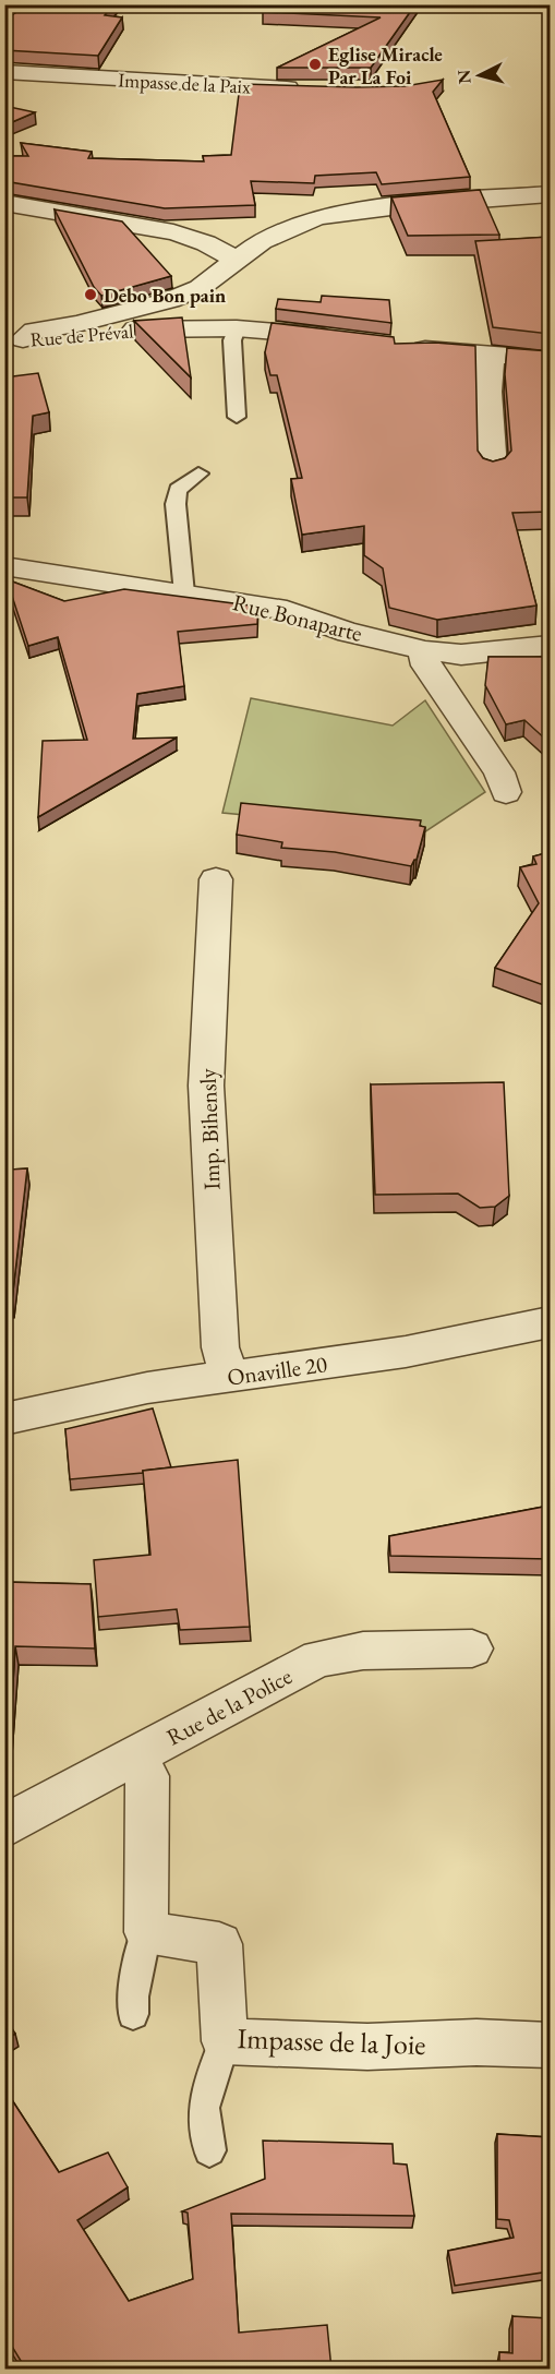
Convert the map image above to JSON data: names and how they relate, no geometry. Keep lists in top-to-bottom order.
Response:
{
  "streets": {
    "street": [
      "Impasse de la Paix",
      "Rue de Préval",
      "Rue Bonaparte",
      "Imp. Bihensly",
      "Onaville 20",
      "Rue de la Police",
      "Impasse de la Joie"
    ]
  },
  "crossings": [
    ["Imp. Bihensly", "Onaville 20"]
  ],
  "places": ["Eglise Miracle Par La Foi", "Debo Bon pain"],
  "north": "left"
}
